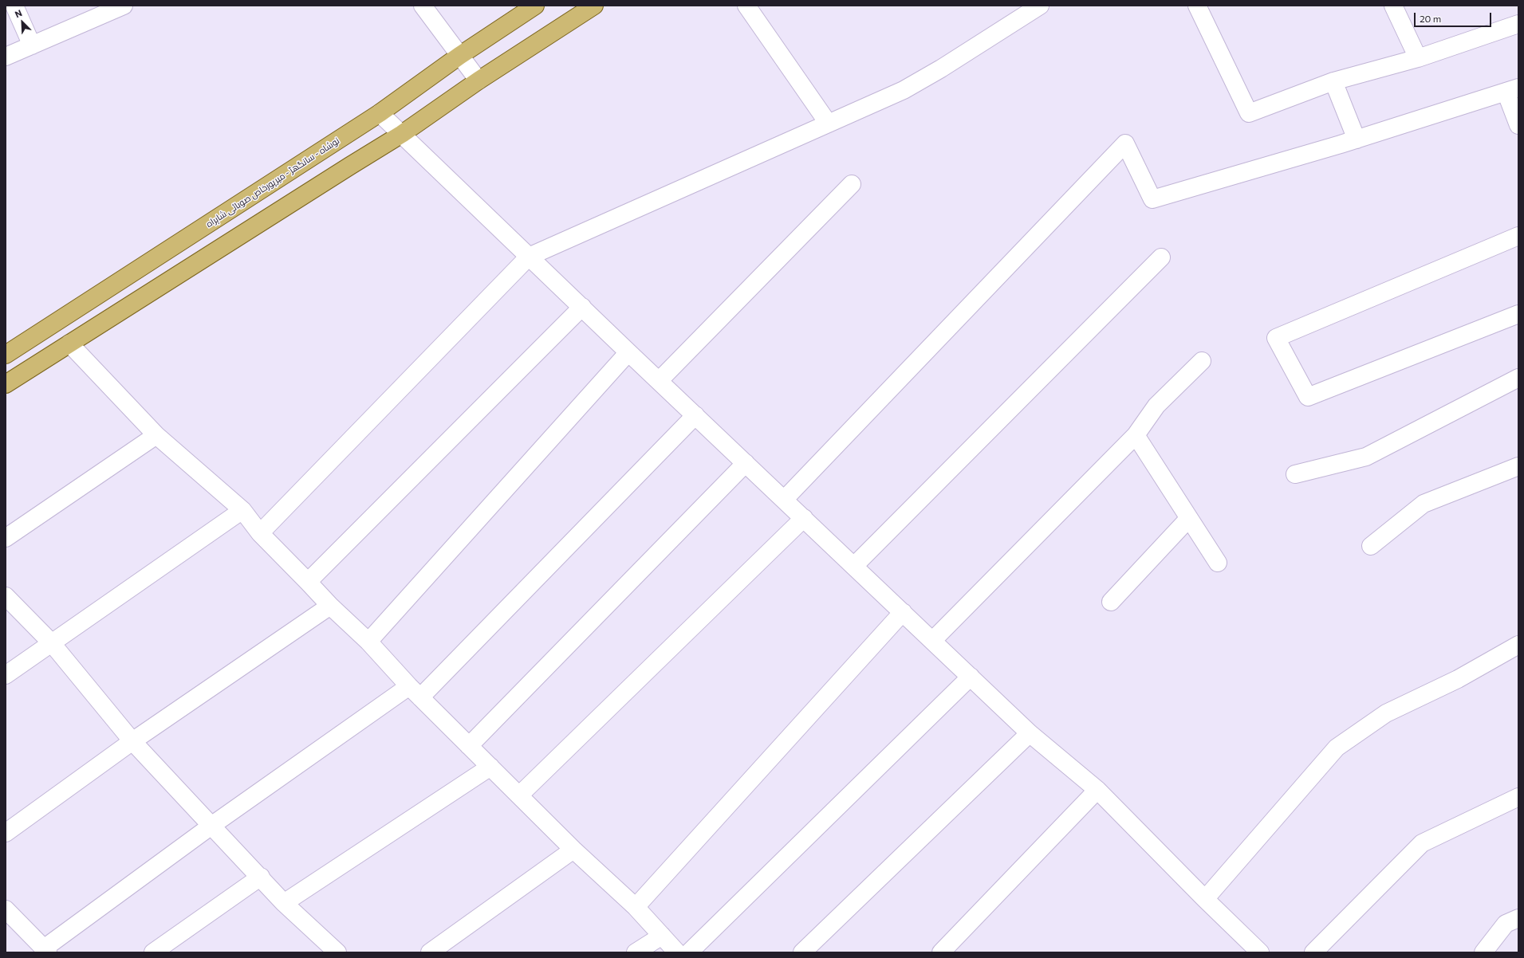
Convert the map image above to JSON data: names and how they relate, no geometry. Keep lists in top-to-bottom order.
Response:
{
  "streets": {
    "main road": ["نوشاہ - سانگھڑ - میرپورخاص صوبائی شاہراہ"]
  },
  "scale_bar": "20 m",
  "north": "top left"
}
